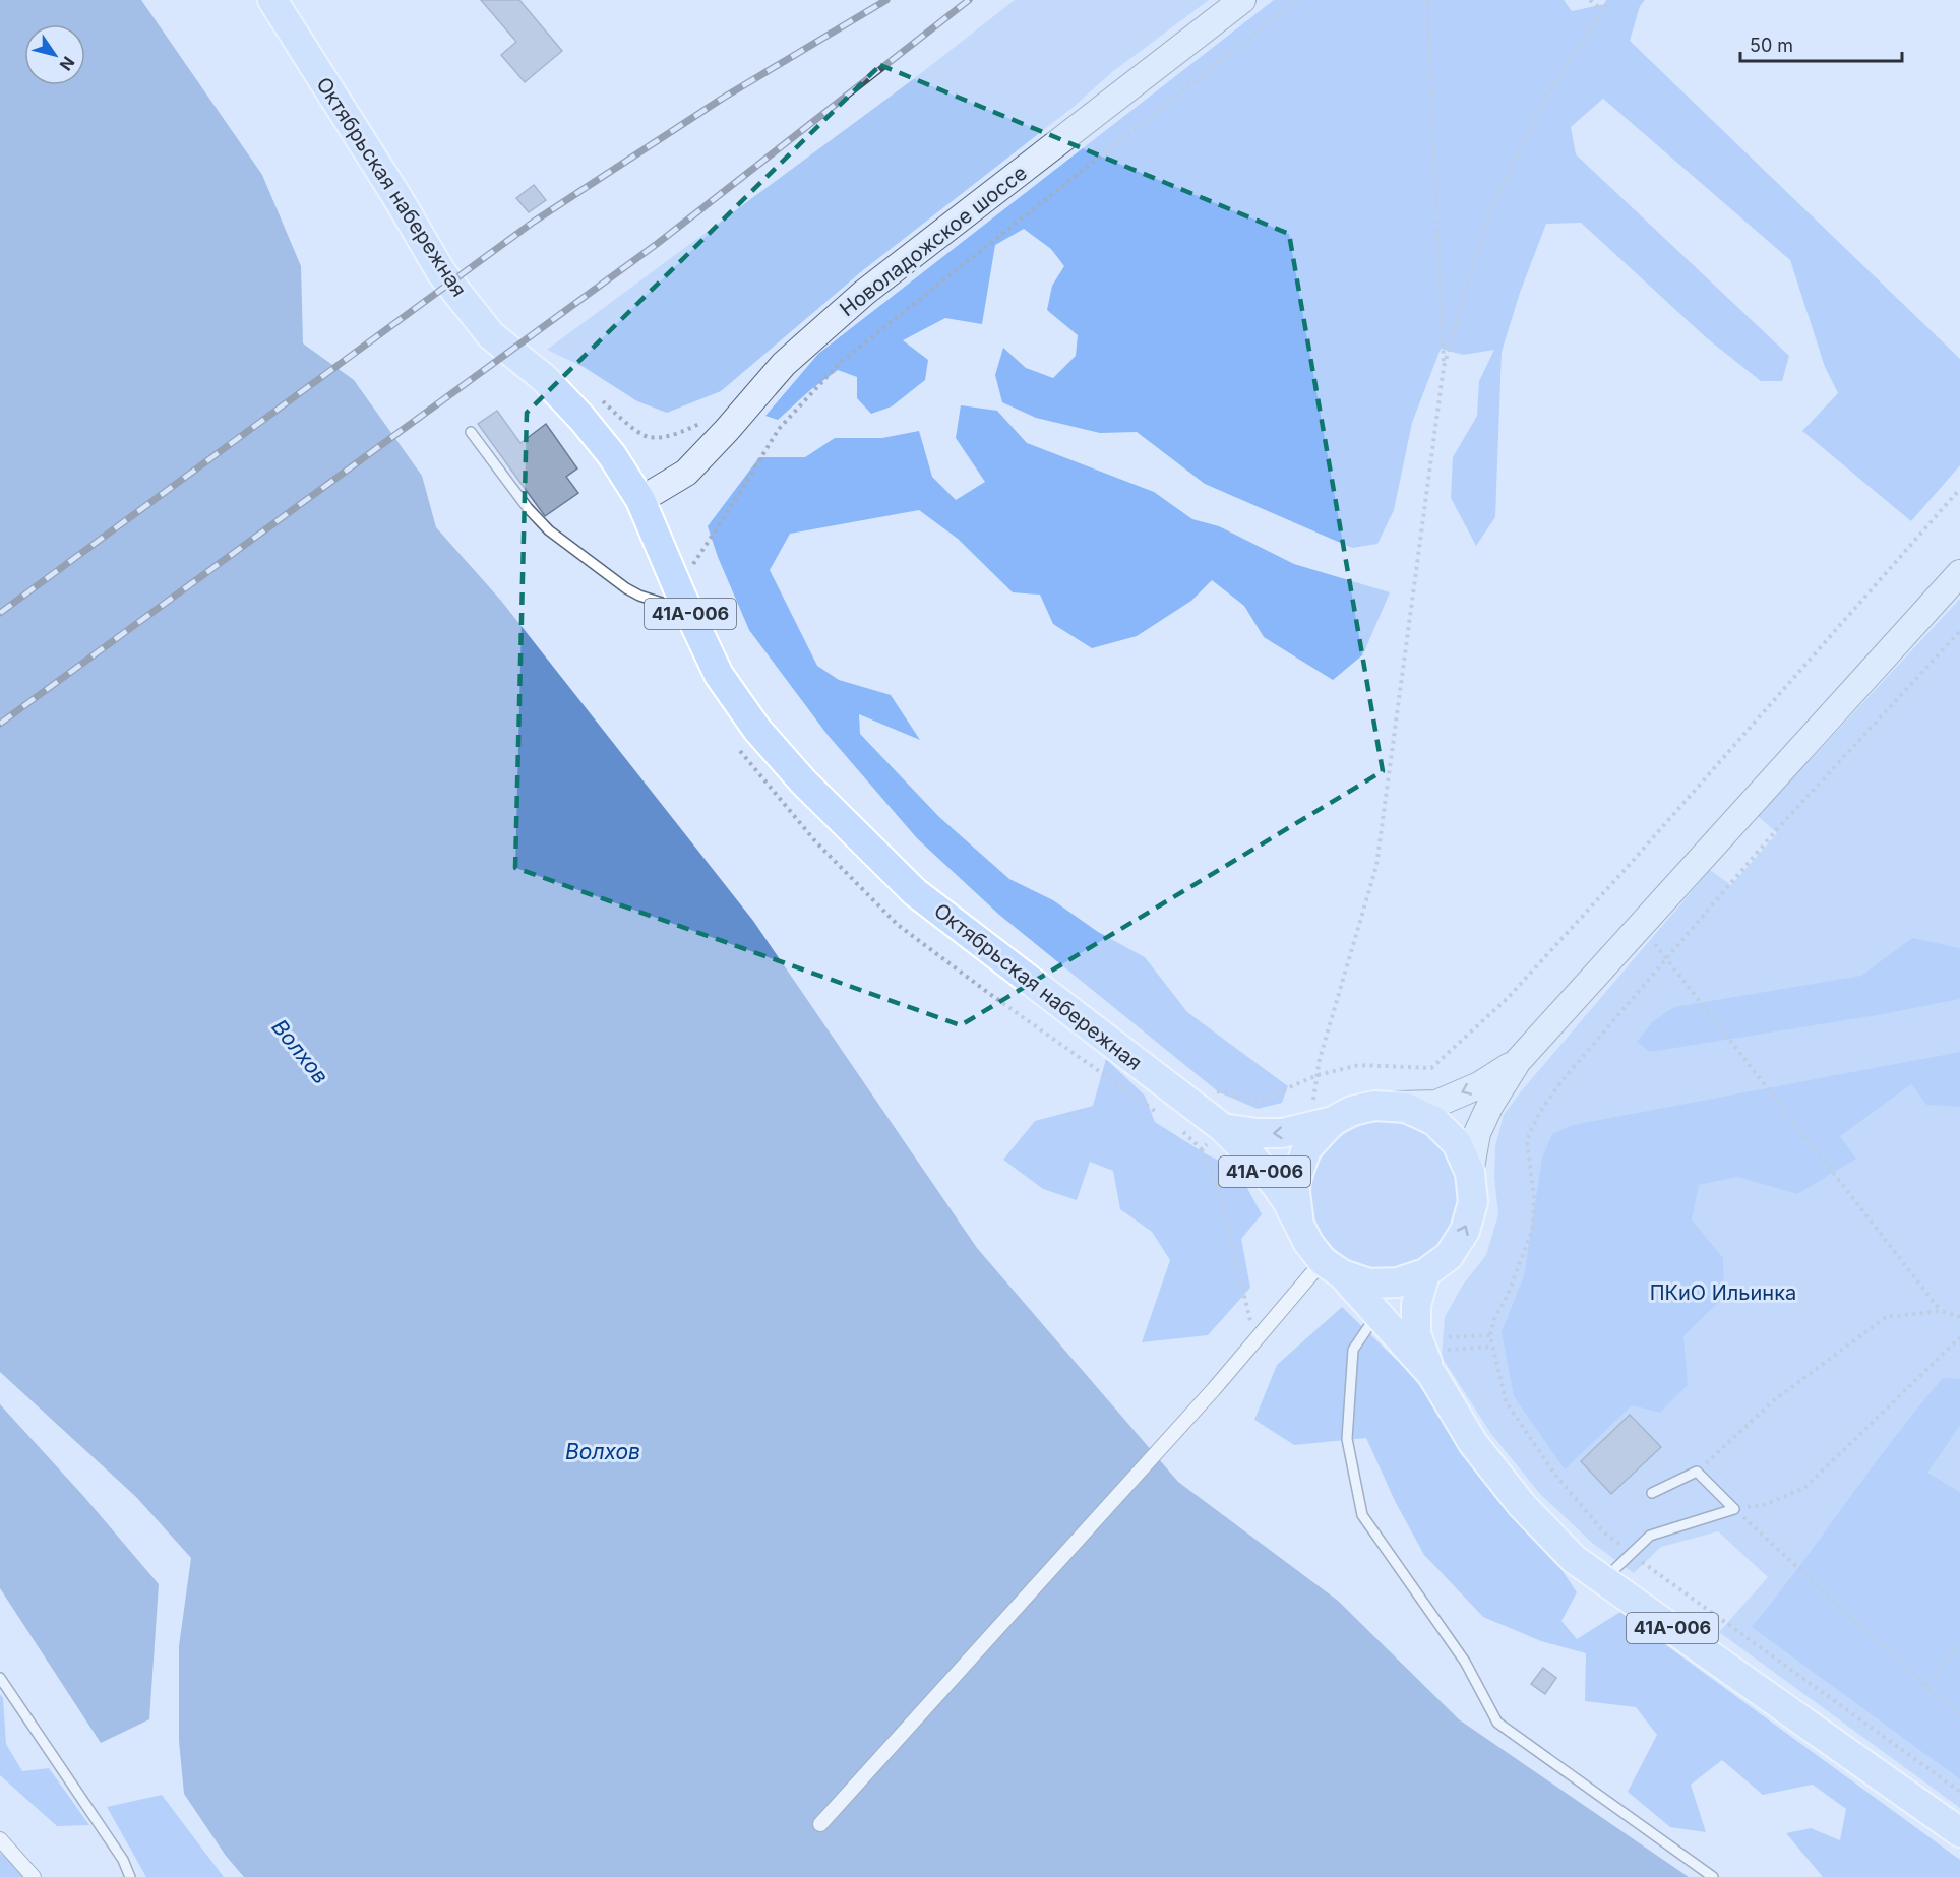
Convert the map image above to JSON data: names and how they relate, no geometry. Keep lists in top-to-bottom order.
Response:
{
  "streets": {
    "main road": ["Октябрьская набережная", "Новоладожское шоссе", "41А-006"]
  },
  "crossings": [
    ["Октябрьская набережная", "Новоладожское шоссе"]
  ],
  "water": ["Волхов"],
  "parks": ["ПКиО Ильинка"],
  "scale_bar": "50 m",
  "north": "bottom right"
}
